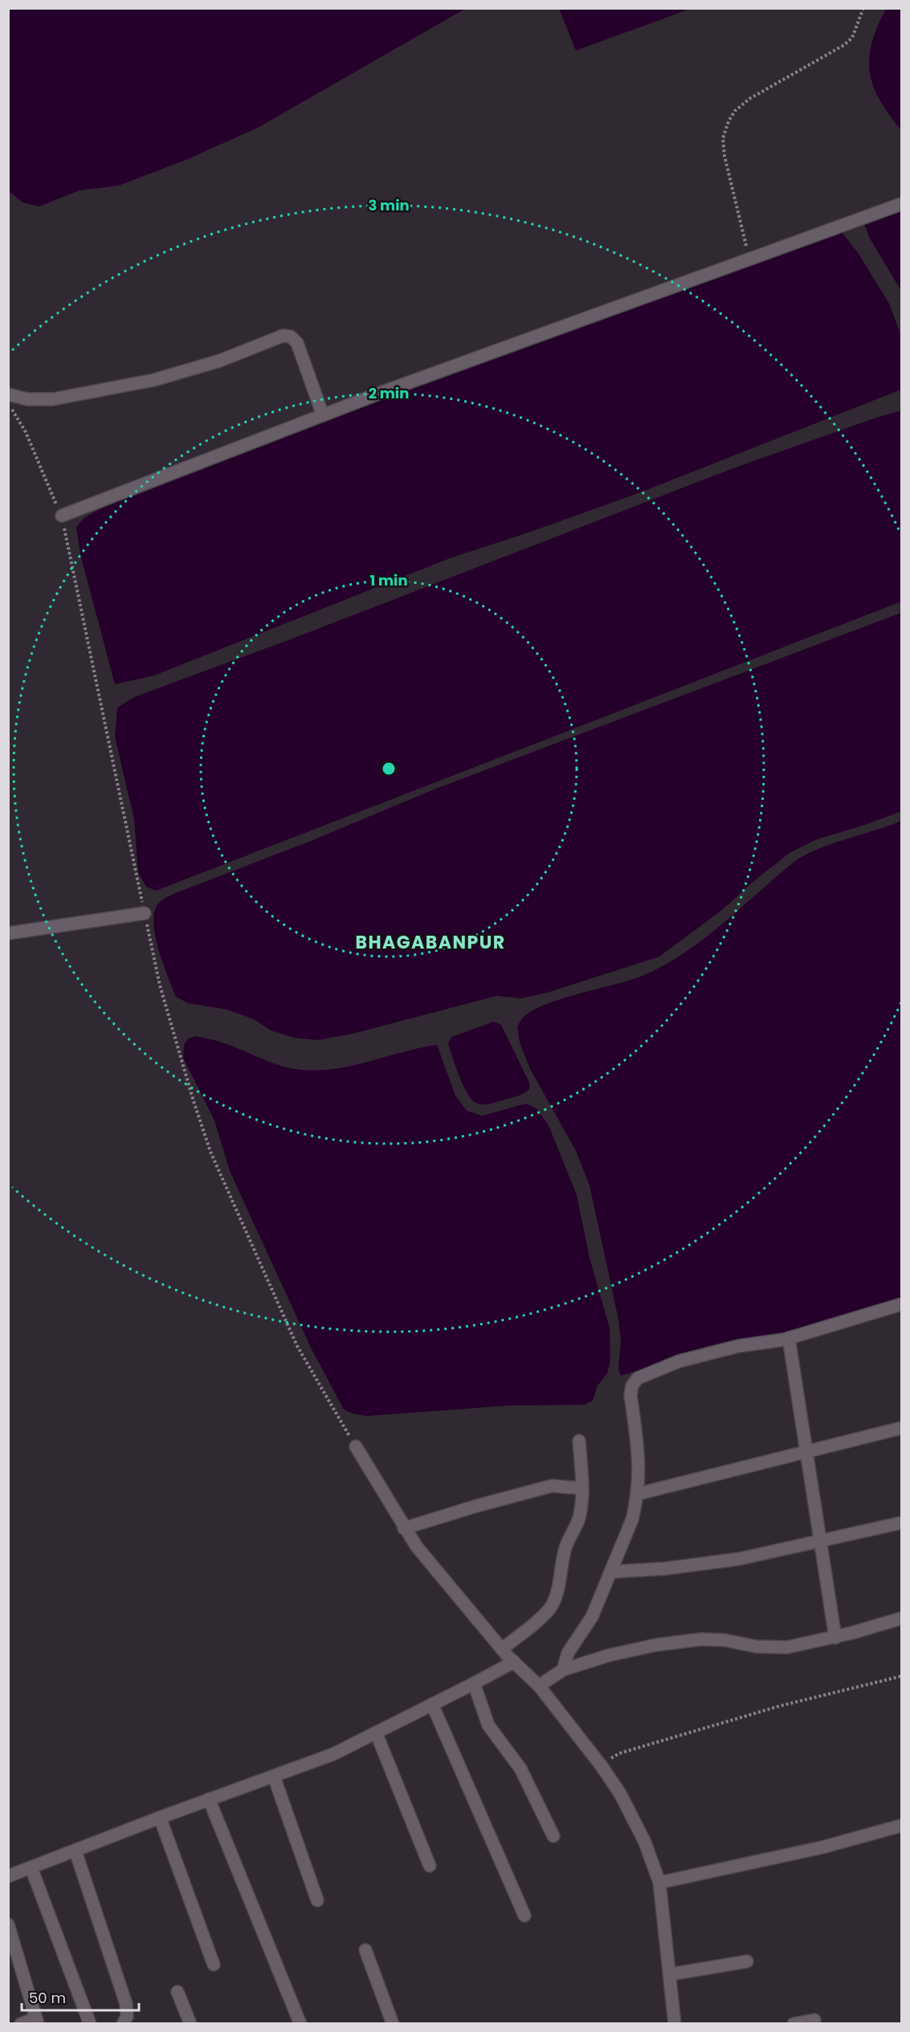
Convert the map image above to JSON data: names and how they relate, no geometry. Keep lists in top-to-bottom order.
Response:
{
  "districts": ["BHAGABANPUR"],
  "scale_bar": "50 m",
  "rings": ["3 min", "2 min", "1 min"]
}
